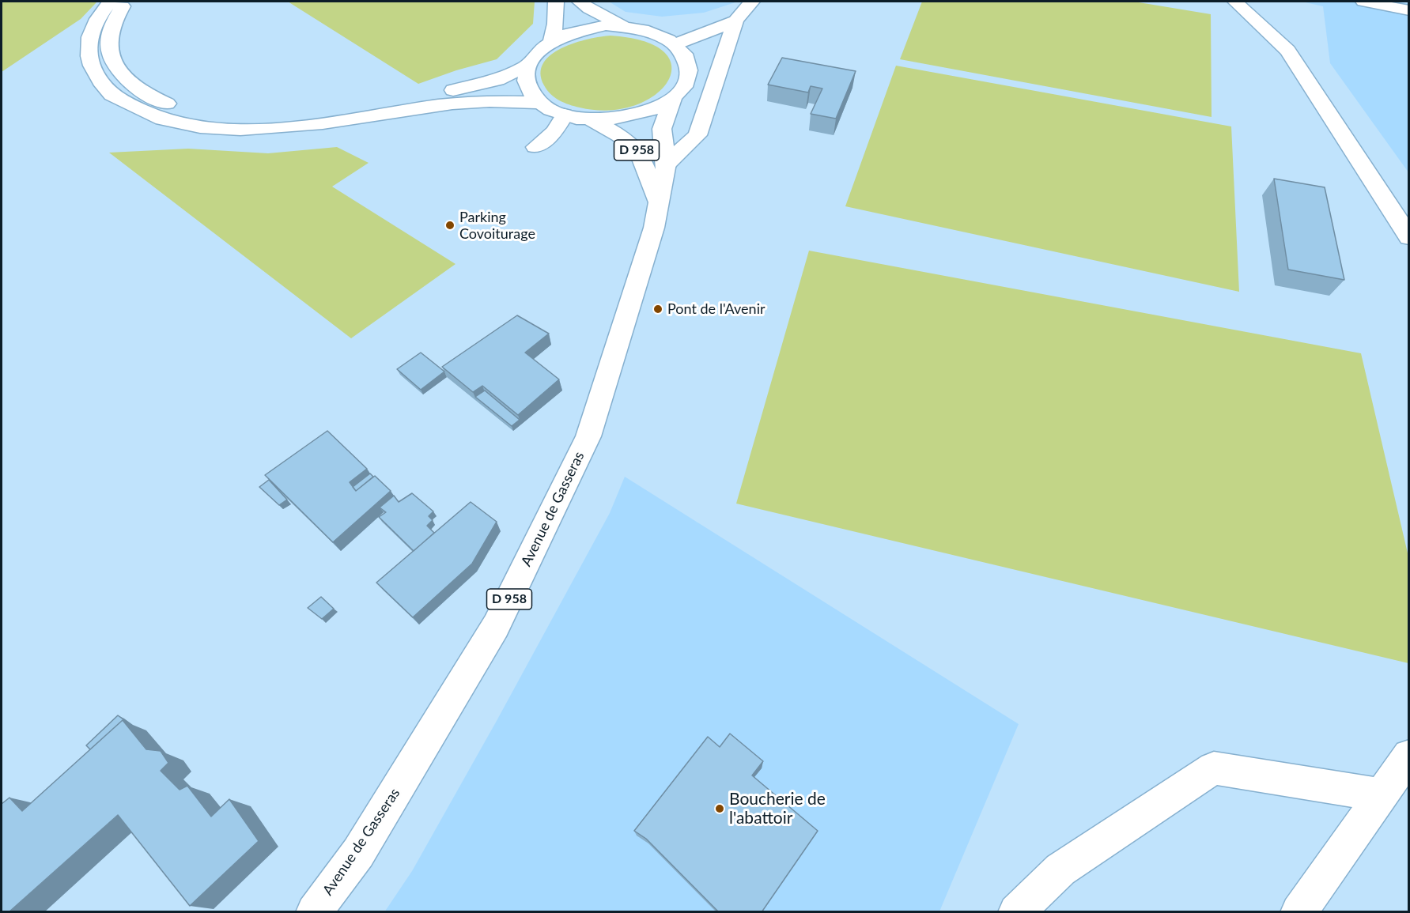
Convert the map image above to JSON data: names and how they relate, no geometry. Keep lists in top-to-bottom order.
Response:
{
  "streets": {
    "main road": ["D 958", "Avenue de Gasseras"]
  },
  "places": ["Parking Covoiturage", "Pont de l'Avenir", "Boucherie de l'abattoir"]
}
